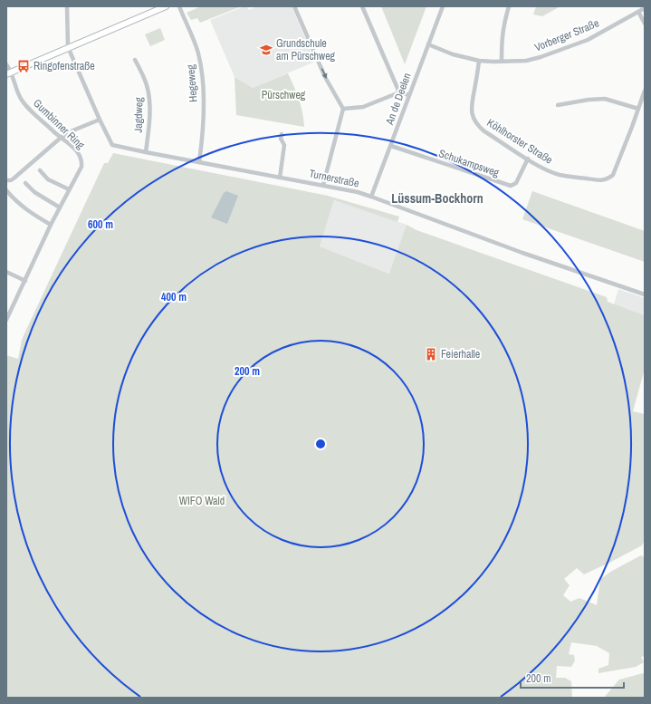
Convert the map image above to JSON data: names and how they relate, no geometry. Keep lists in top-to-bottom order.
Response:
{
  "streets": {
    "street": [
      "Vorberger Straße",
      "Hegeweg",
      "An de Deelen",
      "Jagdweg",
      "Gumbinner Ring",
      "Köhlhorster Straße",
      "Schukampsweg",
      "Turnerstraße"
    ]
  },
  "crossings": [
    ["Vorberger Straße", "An de Deelen"],
    ["Vorberger Straße", "Köhlhorster Straße"],
    ["Hegeweg", "Turnerstraße"],
    ["An de Deelen", "Schukampsweg"],
    ["An de Deelen", "Turnerstraße"],
    ["Jagdweg", "Turnerstraße"],
    ["Köhlhorster Straße", "Schukampsweg"]
  ],
  "districts": ["Lüssum-Bockhorn"],
  "parks": ["Pürschweg", "WIFO Wald"],
  "places": {
    "school or university": ["Grundschule am Pürschweg"],
    "bus stop": ["Ringofenstraße"],
    "building": ["Feierhalle"]
  },
  "scale_bar": "200 m",
  "rings": ["600 m", "400 m", "200 m"]
}
